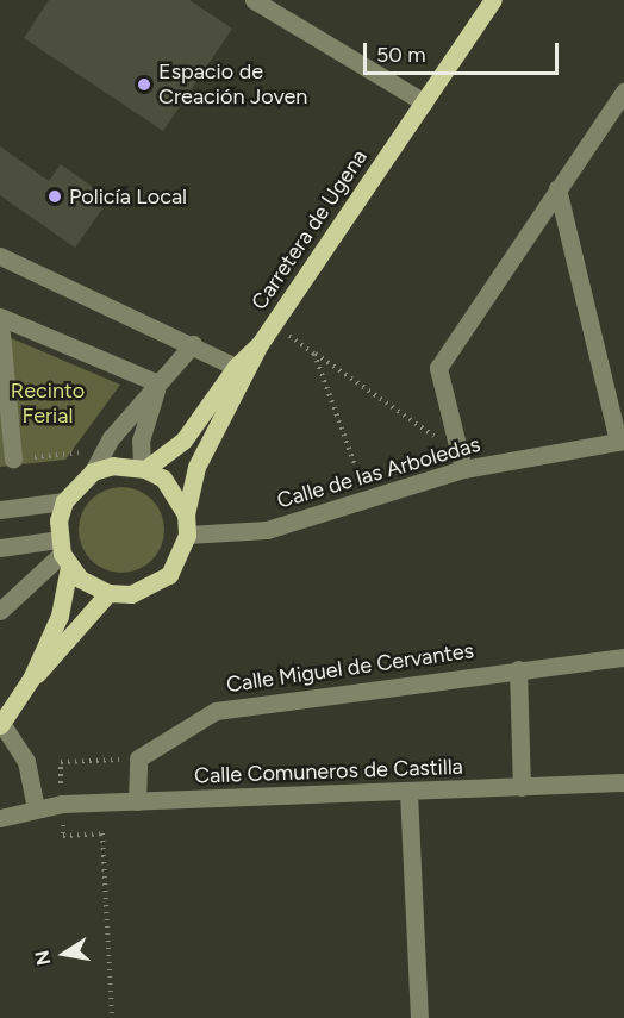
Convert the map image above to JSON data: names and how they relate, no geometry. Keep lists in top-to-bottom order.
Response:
{
  "streets": {
    "main road": ["Carretera de Ugena"],
    "street": ["Calle de las Arboledas", "Calle Miguel de Cervantes", "Calle Comuneros de Castilla"]
  },
  "crossings": [
    ["Carretera de Ugena", "Calle de las Arboledas"]
  ],
  "parks": ["Recinto Ferial"],
  "places": ["Espacio de Creación Joven", "Policía Local"],
  "scale_bar": "50 m",
  "north": "left"
}
